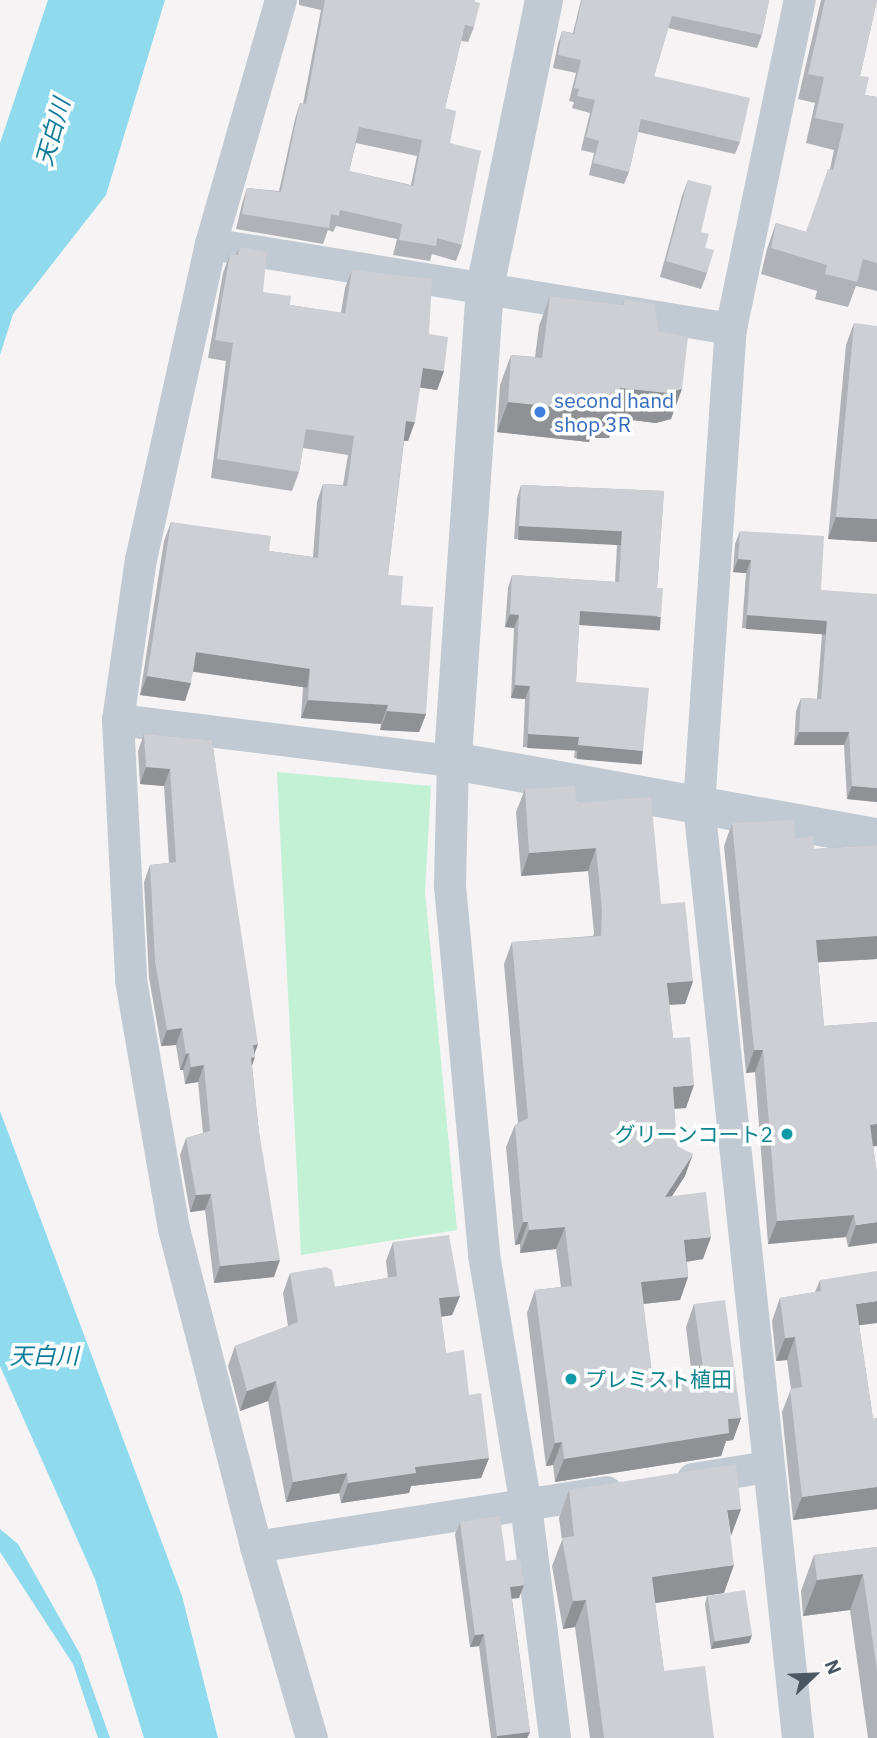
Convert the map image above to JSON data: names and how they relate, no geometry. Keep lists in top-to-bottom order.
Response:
{
  "water": ["天白川"],
  "places": ["second hand shop 3R", "グリーンコート2", "プレミスト植田"],
  "north": "top right"
}
